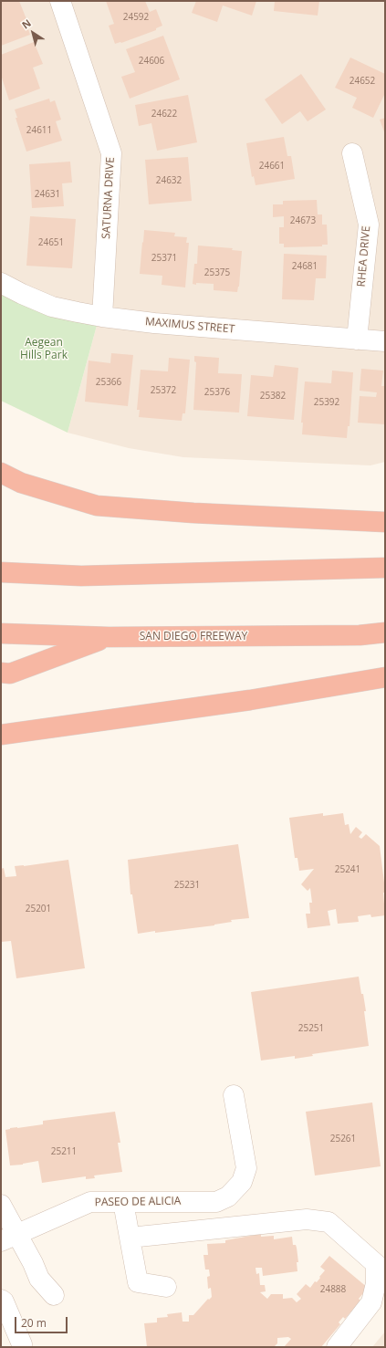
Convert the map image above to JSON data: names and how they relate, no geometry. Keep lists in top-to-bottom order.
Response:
{
  "streets": {
    "highway": ["SAN DIEGO FREEWAY"],
    "street": [
      "SATURNA DRIVE",
      "RHEA DRIVE",
      "MAXIMUS STREET",
      "PASEO DE ALICIA"
    ]
  },
  "crossings": [
    ["SATURNA DRIVE", "MAXIMUS STREET"],
    ["RHEA DRIVE", "MAXIMUS STREET"]
  ],
  "parks": ["Aegean Hills Park"],
  "house_numbers": [
    "24592",
    "24606",
    "24652",
    "24622",
    "24611",
    "24661",
    "24632",
    "24631",
    "24673",
    "24651",
    "25371",
    "24681",
    "25375",
    "25366",
    "25372",
    "25376",
    "25382",
    "25392",
    "25241",
    "25231",
    "25201",
    "25251",
    "25261",
    "25211",
    "24888"
  ],
  "scale_bar": "20 m",
  "north": "top left"
}
